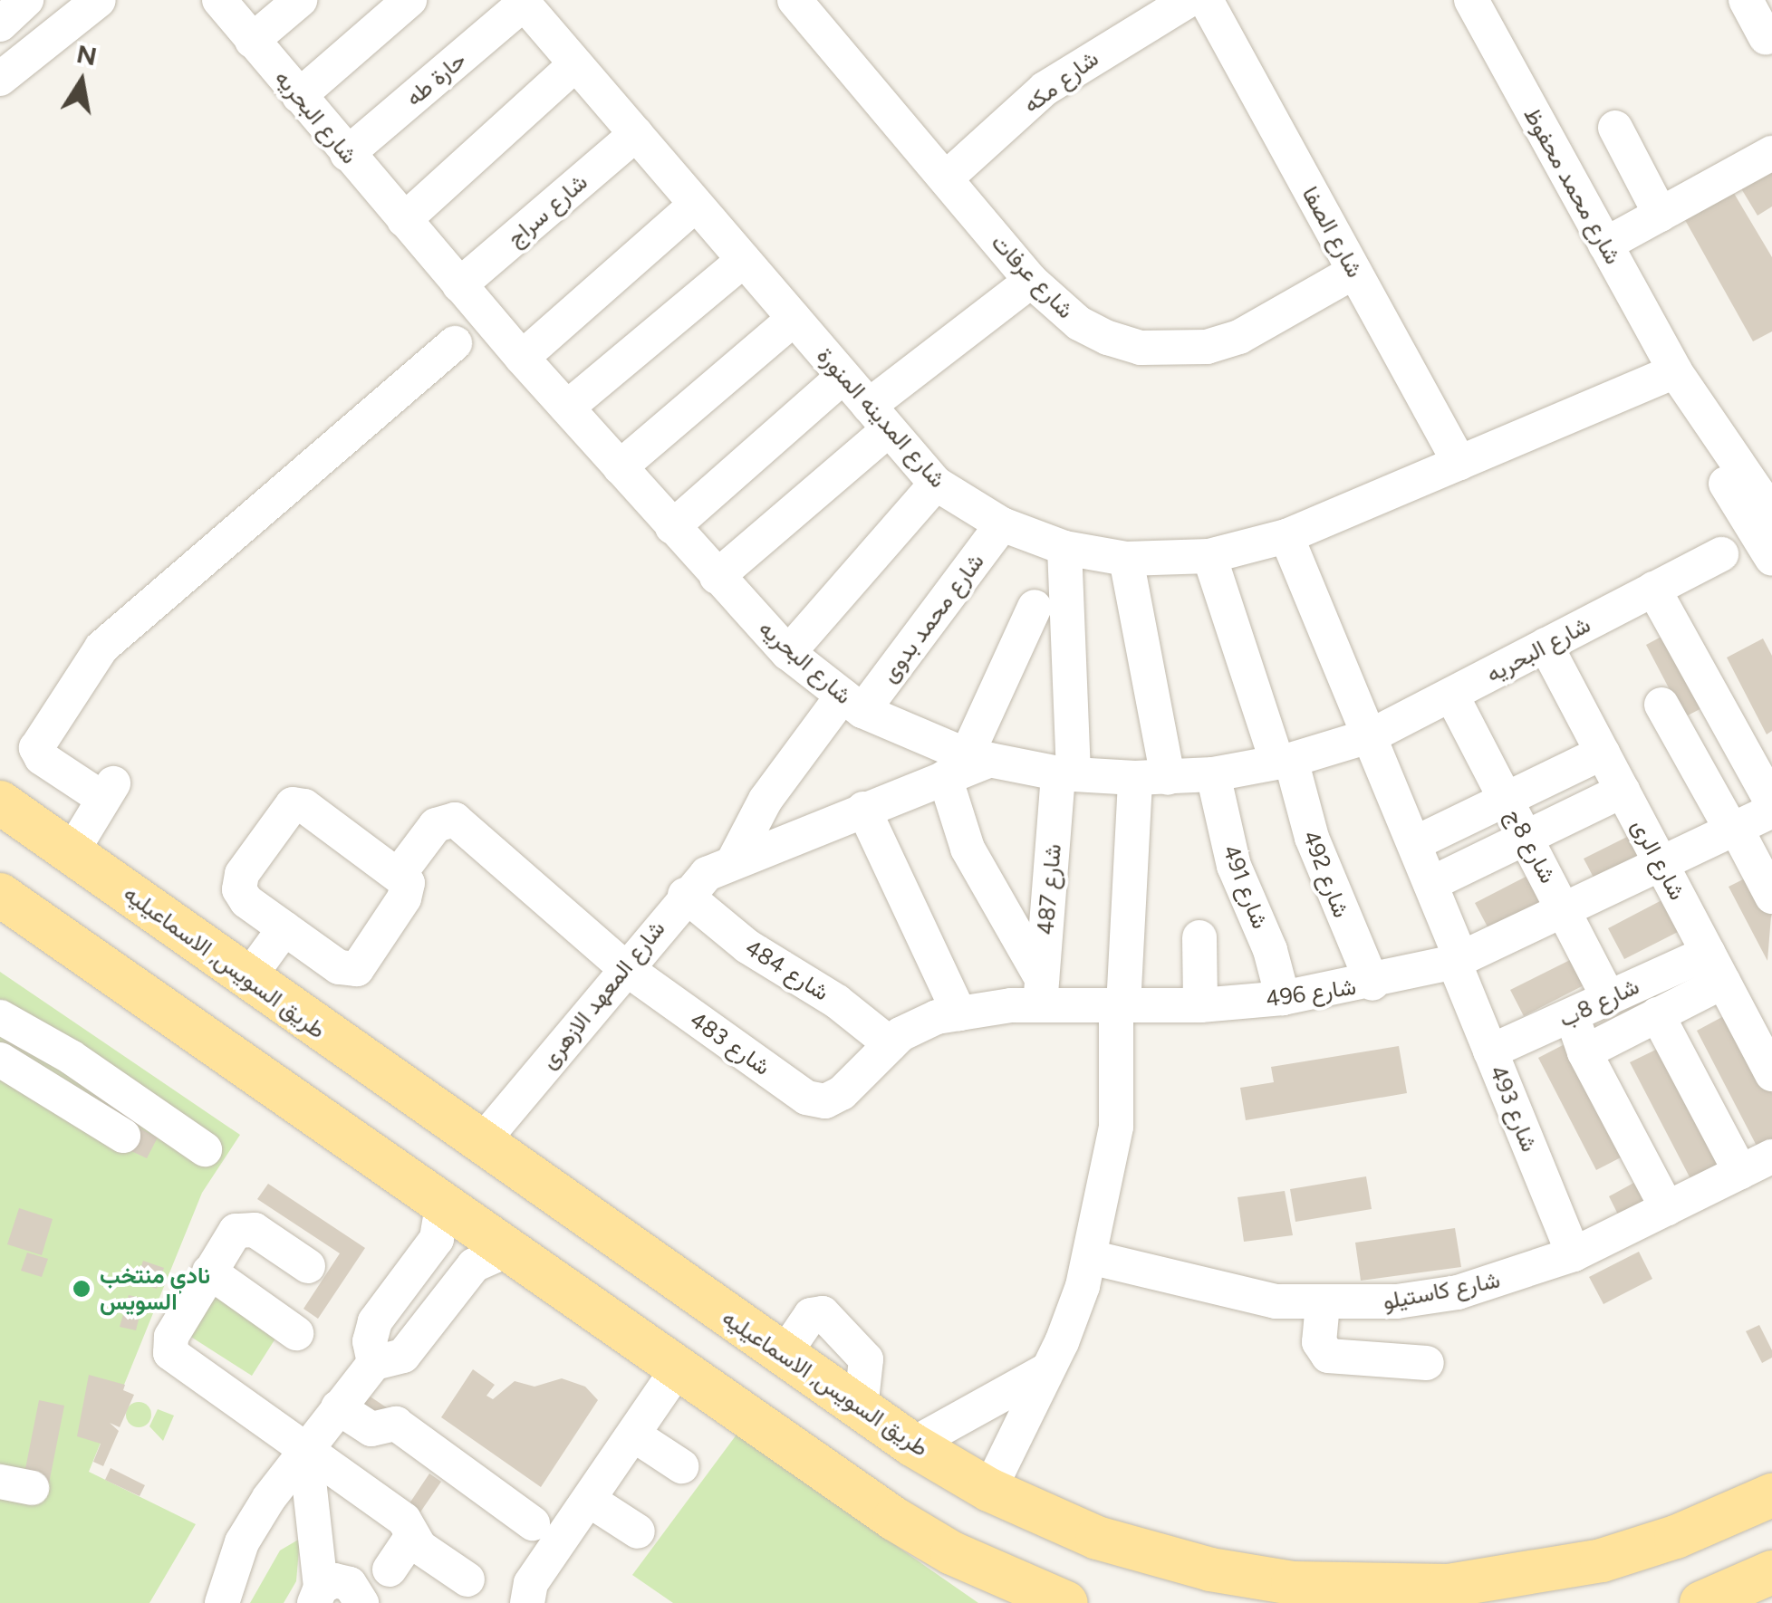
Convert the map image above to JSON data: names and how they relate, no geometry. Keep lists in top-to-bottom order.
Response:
{
  "streets": {
    "main road": ["طريق السويس, الاسماعيليه"],
    "street": [
      "حارة طه",
      "شارع مكه",
      "شارع البحريه",
      "شارع محمد محفوظ",
      "شارع سراج",
      "شارع الصفا",
      "شارع عرفات",
      "شارع المدينه المنورة",
      "شارع محمد بدوى",
      "شارع 8ج",
      "شارع الرى",
      "شارع 492",
      "شارع 491",
      "شارع 487",
      "شارع 484",
      "شارع 496",
      "شارع المعهد الازهرى",
      "شارع 8ب",
      "شارع 483",
      "شارع 493",
      "شارع كاستيلو"
    ]
  },
  "crossings": [
    ["حارة طه", "شارع البحريه"],
    ["حارة طه", "شارع المدينه المنورة"],
    ["شارع مكه", "شارع عرفات"],
    ["شارع البحريه", "شارع سراج"],
    ["شارع البحريه", "شارع محمد بدوى"],
    ["شارع البحريه", "شارع 8ج"],
    ["شارع البحريه", "شارع الرى"],
    ["شارع البحريه", "شارع 492"],
    ["شارع البحريه", "شارع 491"],
    ["شارع البحريه", "شارع 487"],
    ["شارع البحريه", "شارع المعهد الازهرى"],
    ["شارع البحريه", "شارع 493"],
    ["شارع محمد محفوظ", "شارع المدينه المنورة"],
    ["شارع سراج", "شارع المدينه المنورة"],
    ["شارع الصفا", "شارع عرفات"],
    ["شارع الصفا", "شارع المدينه المنورة"],
    ["شارع المدينه المنورة", "شارع محمد بدوى"],
    ["شارع المدينه المنورة", "شارع 492"],
    ["شارع المدينه المنورة", "شارع 487"],
    ["شارع المدينه المنورة", "شارع 493"],
    ["شارع محمد بدوى", "شارع المعهد الازهرى"],
    ["شارع 8ج", "شارع 496"],
    ["شارع 8ج", "شارع 8ب"],
    ["شارع الرى", "شارع 496"],
    ["شارع الرى", "شارع 8ب"],
    ["شارع 492", "شارع 496"],
    ["شارع 491", "شارع 496"],
    ["شارع 487", "شارع 496"],
    ["طريق السويس, الاسماعيليه", "شارع المعهد الازهرى"],
    ["شارع 484", "شارع 496"],
    ["شارع 484", "شارع المعهد الازهرى"],
    ["شارع 496", "شارع 483"],
    ["شارع 496", "شارع 493"],
    ["شارع المعهد الازهرى", "شارع 483"],
    ["شارع 8ب", "شارع 493"],
    ["شارع 493", "شارع كاستيلو"]
  ],
  "places": ["نادي منتخب السويس"],
  "north": "top"
}
